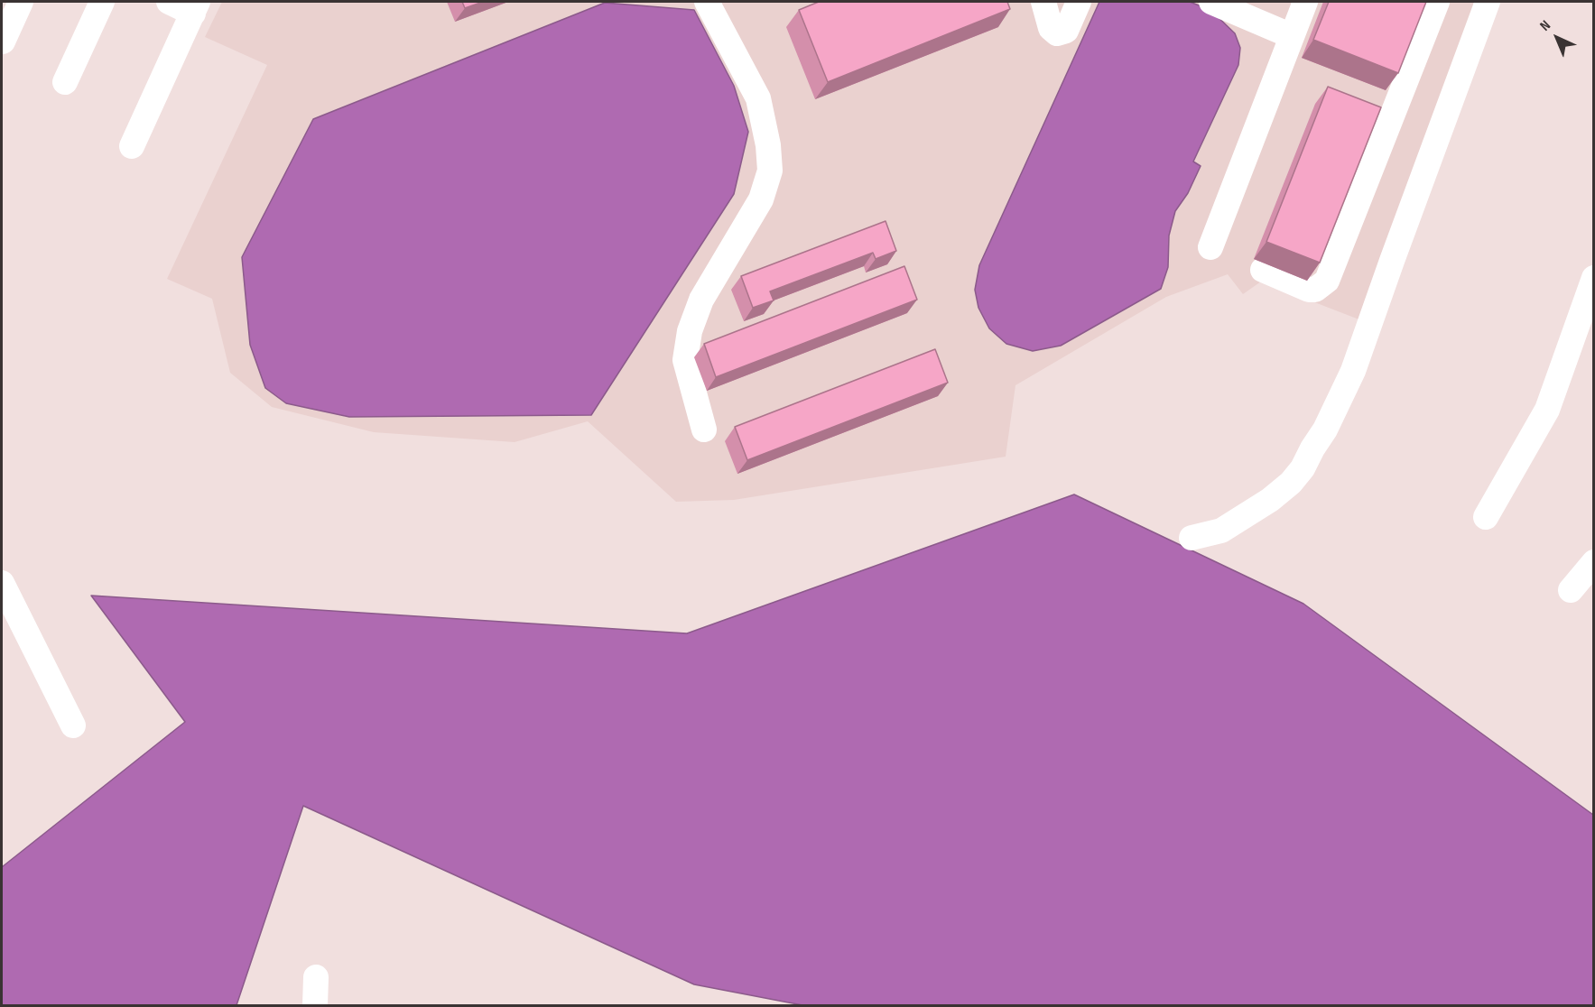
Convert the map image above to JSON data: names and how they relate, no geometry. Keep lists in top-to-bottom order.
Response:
{
  "north": "top left"
}
